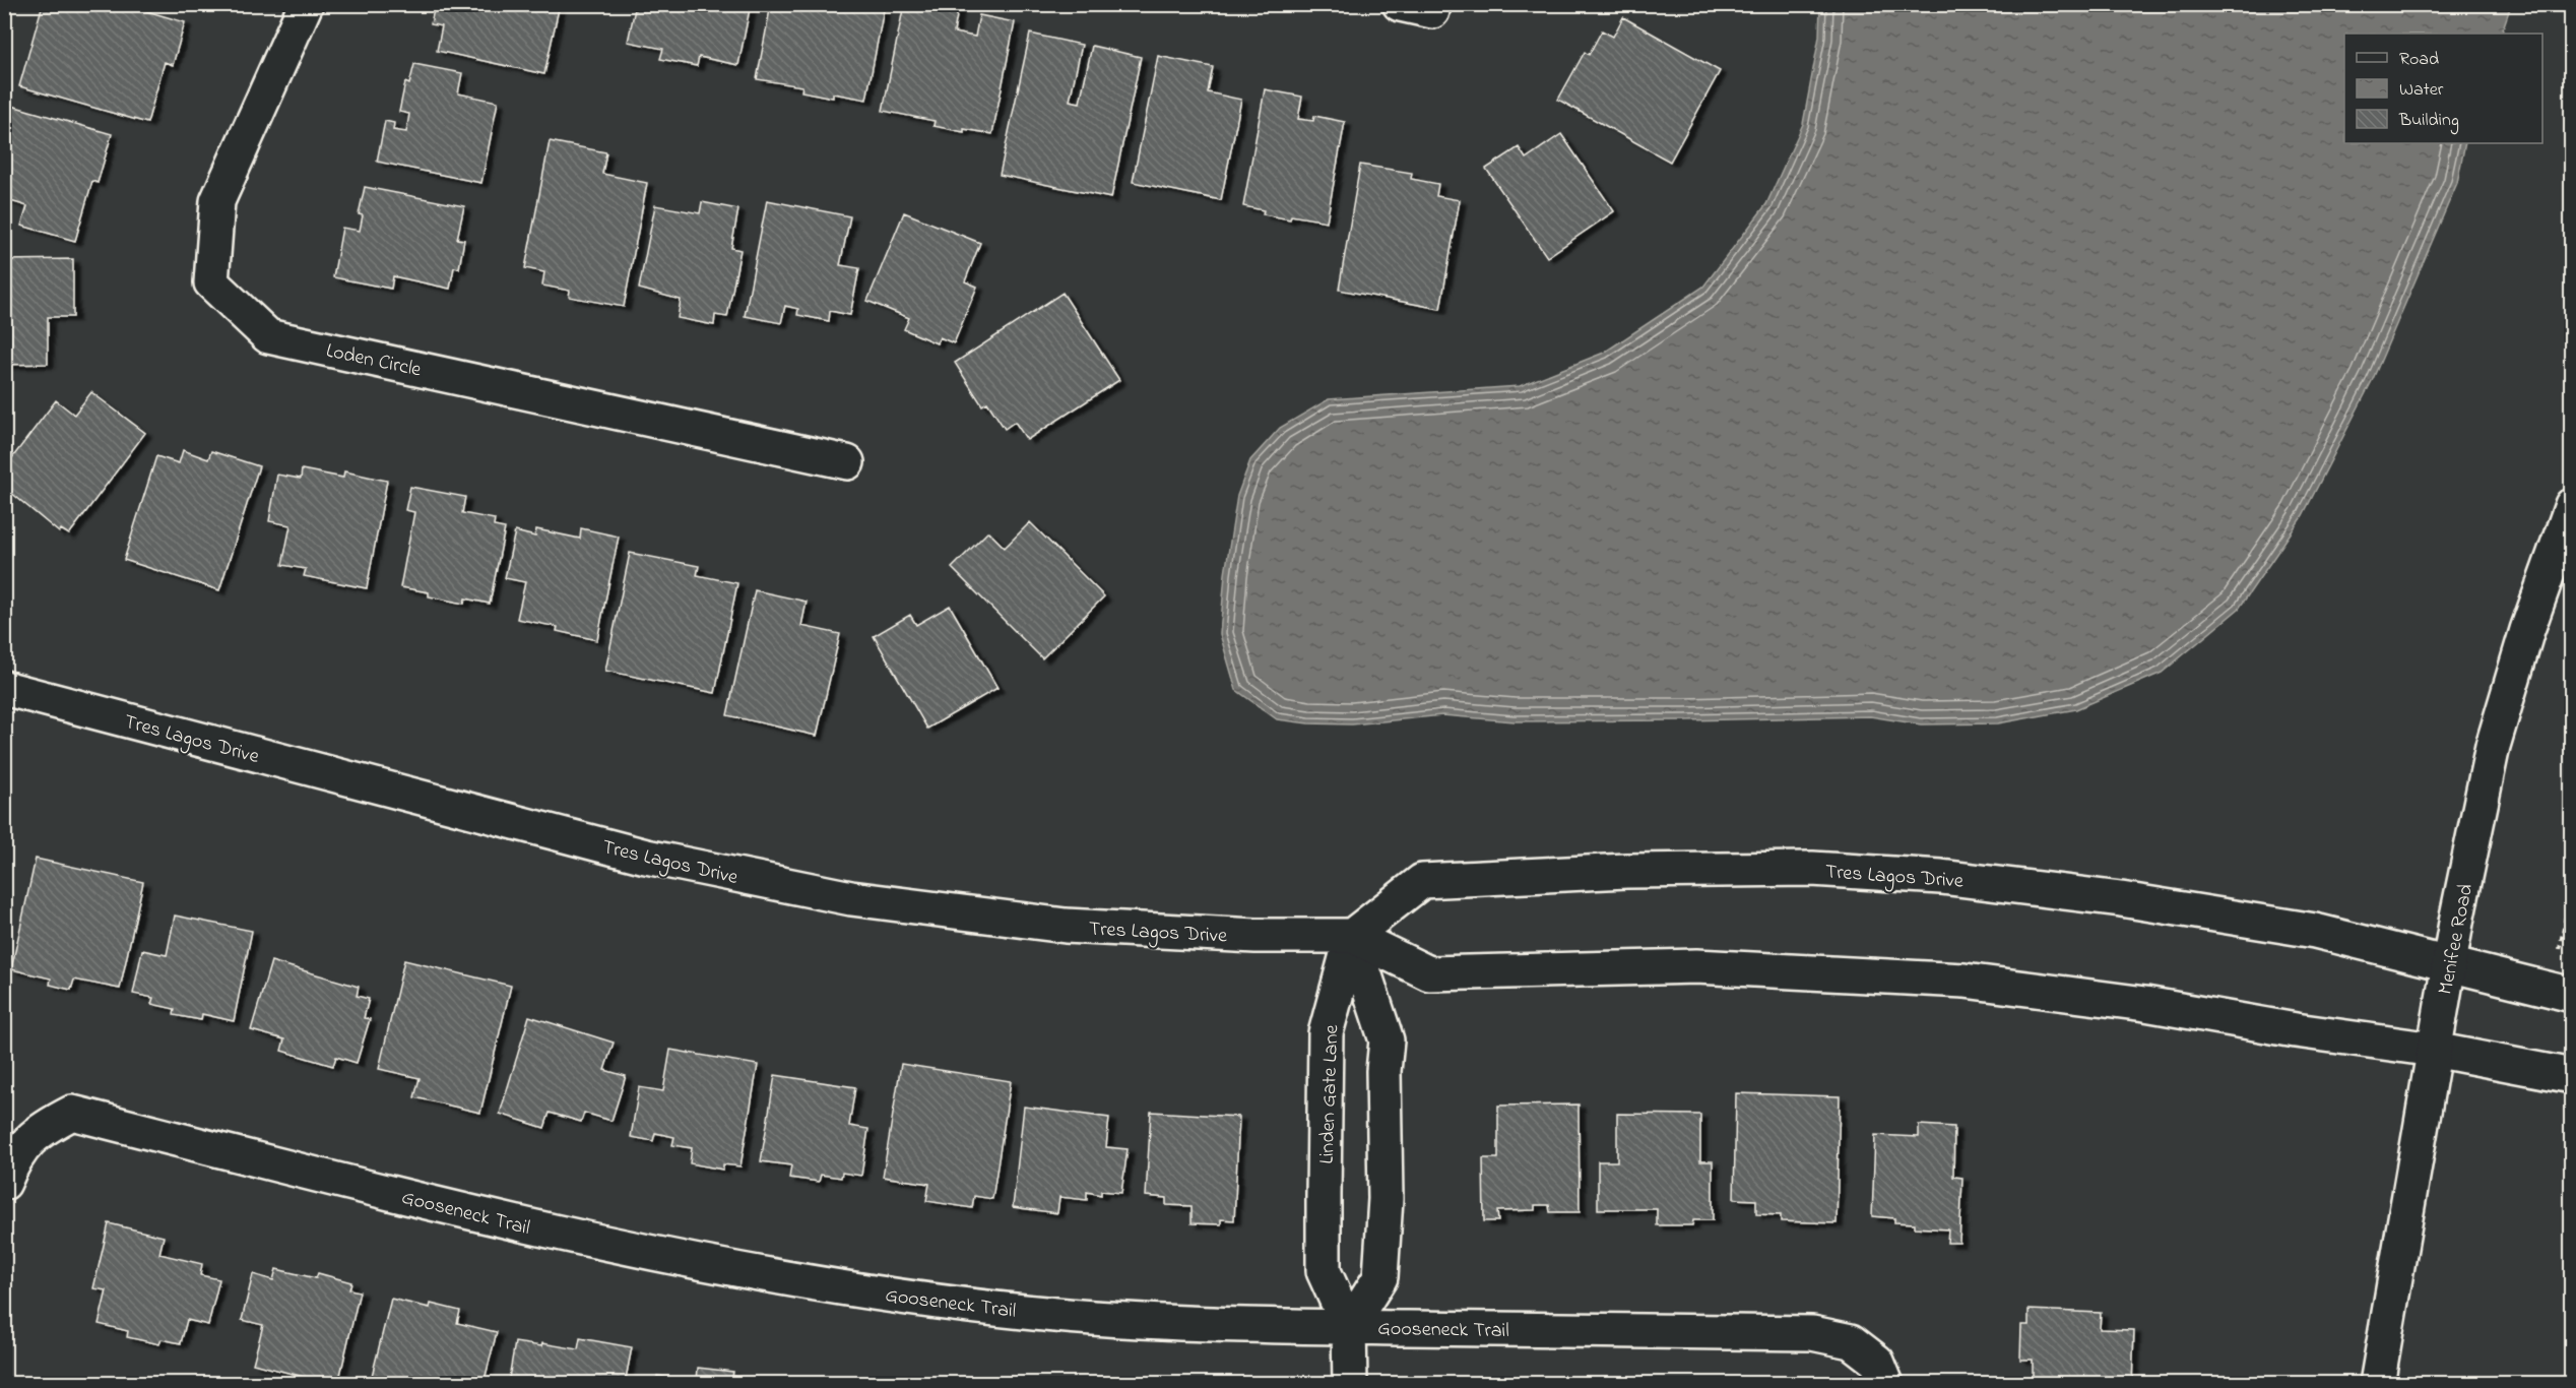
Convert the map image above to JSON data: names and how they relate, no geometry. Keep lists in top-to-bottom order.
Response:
{
  "streets": {
    "street": [
      "Loden Circle",
      "Tres Lagos Drive",
      "Menifee Road",
      "Linden Gate Lane",
      "Gooseneck Trail"
    ]
  },
  "crossings": [
    ["Tres Lagos Drive", "Menifee Road"],
    ["Tres Lagos Drive", "Linden Gate Lane"],
    ["Linden Gate Lane", "Gooseneck Trail"]
  ],
  "legend": ["Road", "Water", "Building"]
}
